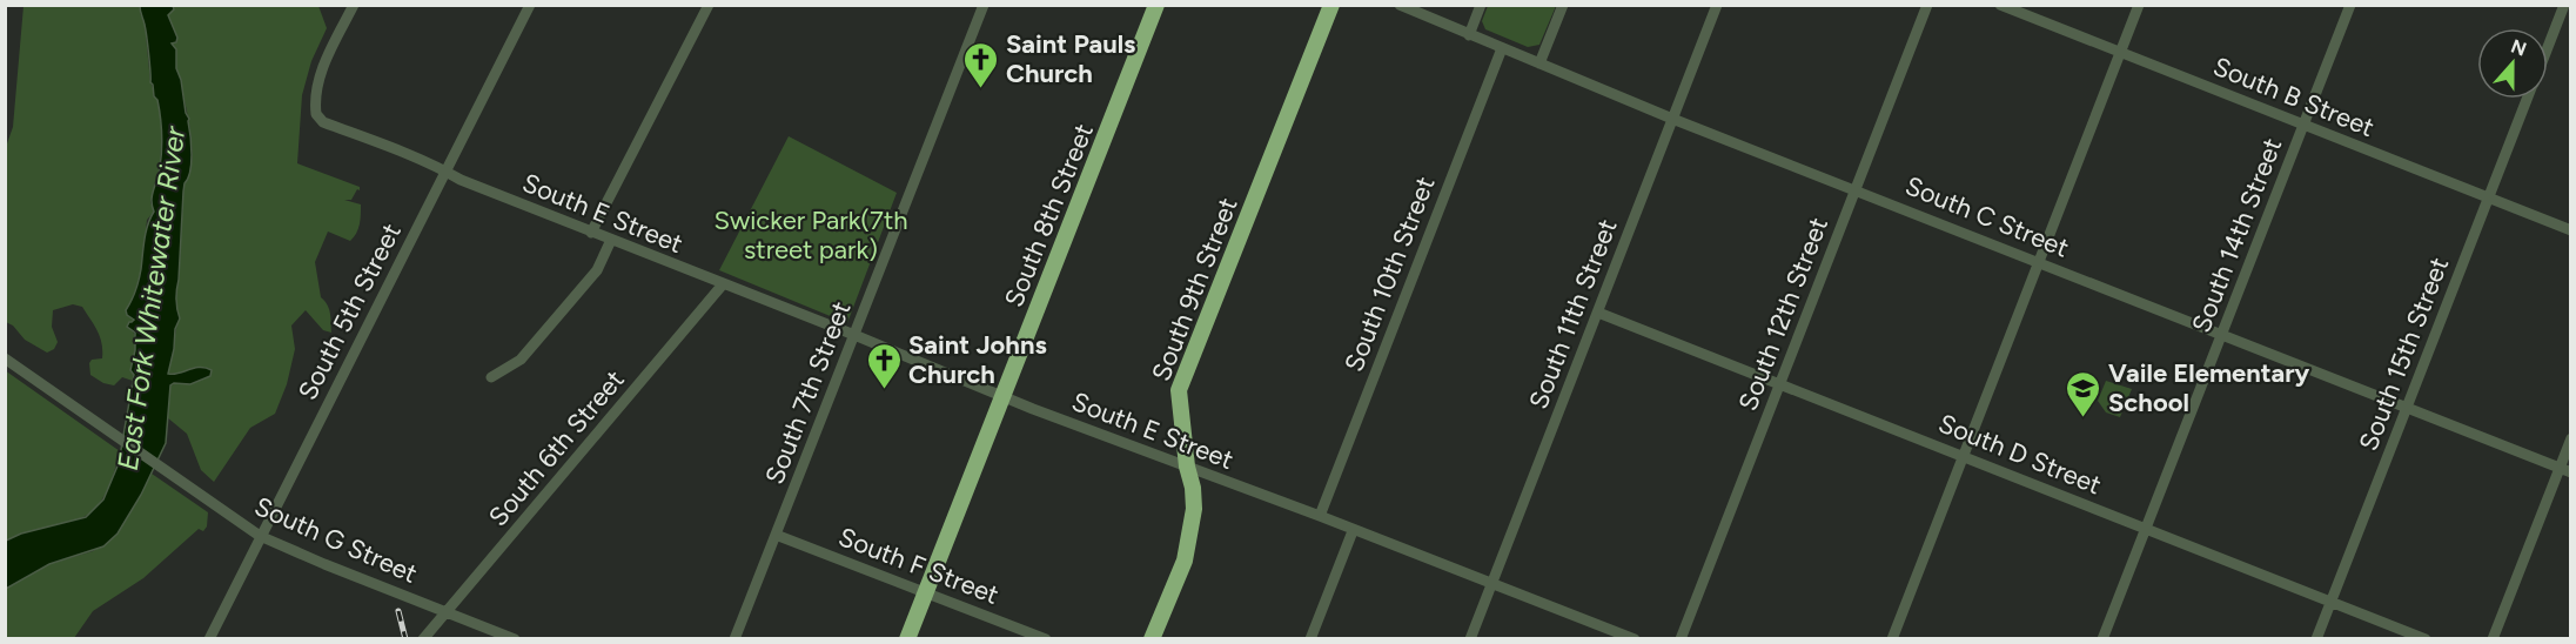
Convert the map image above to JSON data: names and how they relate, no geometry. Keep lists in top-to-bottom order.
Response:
{
  "streets": {
    "highway": ["South 8th Street", "South 9th Street"],
    "street": [
      "South B Street",
      "South E Street",
      "South C Street",
      "South 14th Street",
      "South 10th Street",
      "South 5th Street",
      "South 11th Street",
      "South 12th Street",
      "South 15th Street",
      "South 7th Street",
      "South 6th Street",
      "South D Street",
      "South G Street",
      "South F Street"
    ]
  },
  "crossings": [
    ["South B Street", "South 14th Street"],
    ["South B Street", "South 15th Street"],
    ["South E Street", "South 8th Street"],
    ["South E Street", "South 10th Street"],
    ["South E Street", "South 9th Street"],
    ["South E Street", "South 5th Street"],
    ["South E Street", "South 11th Street"],
    ["South E Street", "South 7th Street"],
    ["South E Street", "South 6th Street"],
    ["South 8th Street", "South F Street"],
    ["South C Street", "South 14th Street"],
    ["South C Street", "South 10th Street"],
    ["South C Street", "South 11th Street"],
    ["South C Street", "South 12th Street"],
    ["South C Street", "South 15th Street"],
    ["South 14th Street", "South D Street"],
    ["South 5th Street", "South G Street"],
    ["South 11th Street", "South D Street"],
    ["South 12th Street", "South D Street"],
    ["South 15th Street", "South D Street"],
    ["South 7th Street", "South F Street"],
    ["South 6th Street", "South G Street"]
  ],
  "water": ["East Fork Whitewater River"],
  "parks": ["Swicker Park(7th street park)"],
  "places": {
    "church": ["Saint Pauls Church", "Saint Johns Church"],
    "school or university": ["Vaile Elementary School"]
  },
  "north": "top"
}
